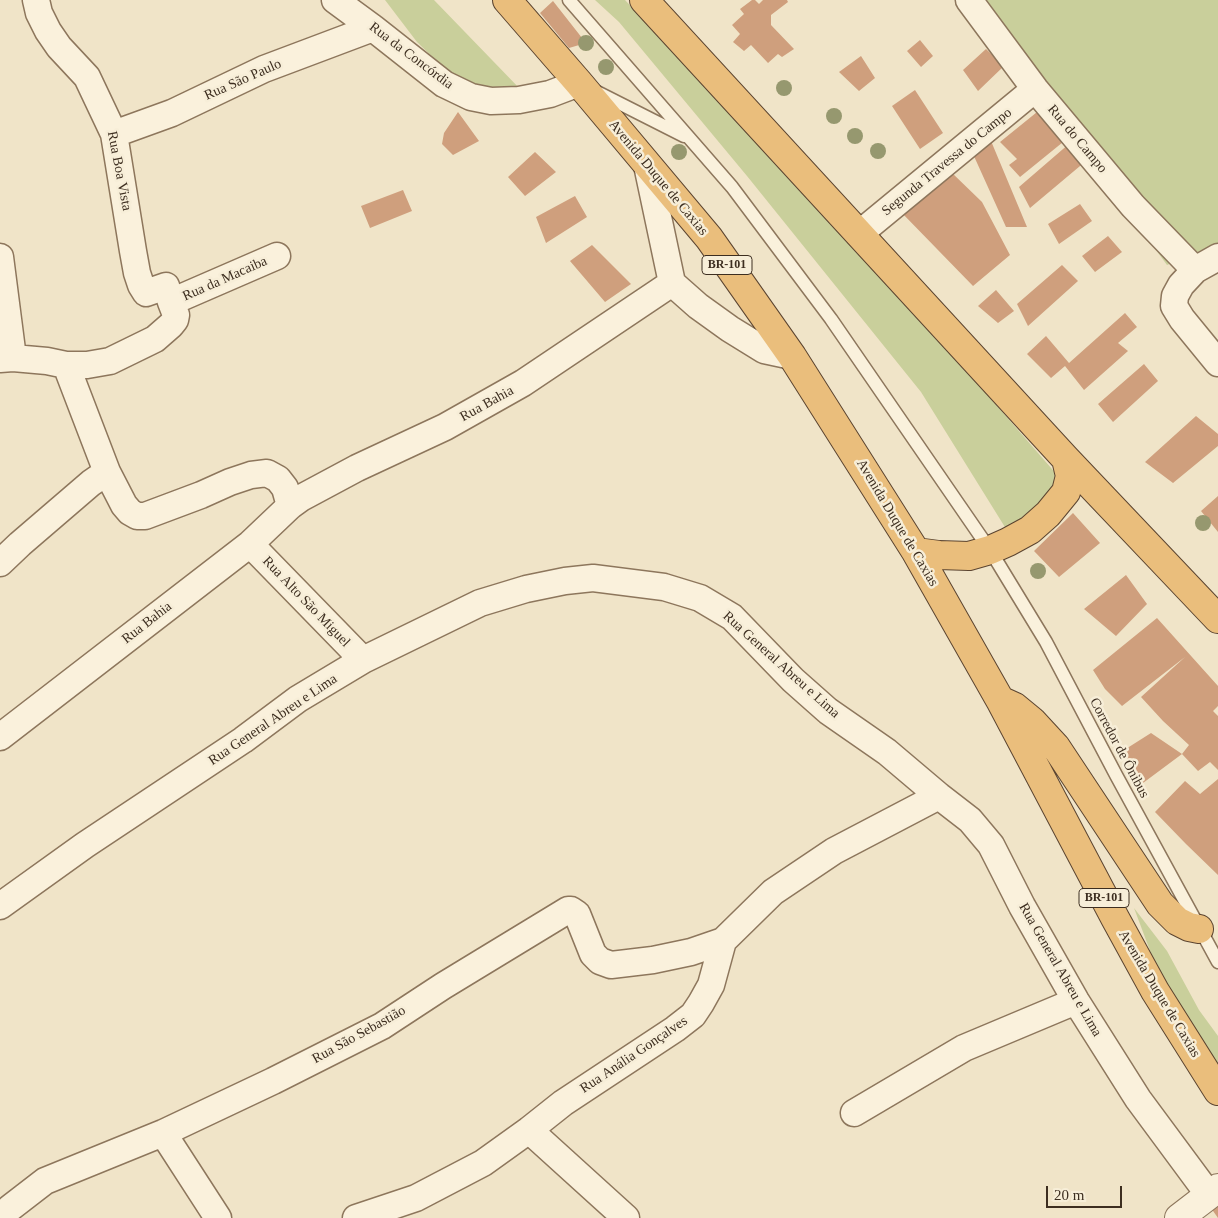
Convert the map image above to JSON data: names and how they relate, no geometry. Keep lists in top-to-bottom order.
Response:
{
  "streets": {
    "highway": ["Avenida Duque de Caxias", "BR-101"],
    "street": [
      "Rua da Concórdia",
      "Rua São Paulo",
      "Rua do Campo",
      "Segunda Travessa do Campo",
      "Rua Boa Vista",
      "Rua da Macaiba",
      "Rua Bahia",
      "Rua Alto São Miguel",
      "Rua General Abreu e Lima",
      "Rua São Sebastião",
      "Rua Anália Gonçalves"
    ],
    "lane": ["Corredor de Ônibus"]
  },
  "crossings": [
    ["Rua da Concórdia", "Rua São Paulo"],
    ["Rua da Concórdia", "Avenida Duque de Caxias"],
    ["Rua São Paulo", "Rua Boa Vista"],
    ["Rua do Campo", "Segunda Travessa do Campo"],
    ["Rua Boa Vista", "Rua da Macaiba"],
    ["Rua Bahia", "Rua Alto São Miguel"],
    ["Rua Alto São Miguel", "Rua General Abreu e Lima"],
    ["Rua São Sebastião", "Rua Anália Gonçalves"]
  ],
  "scale_bar": "20 m"
}
